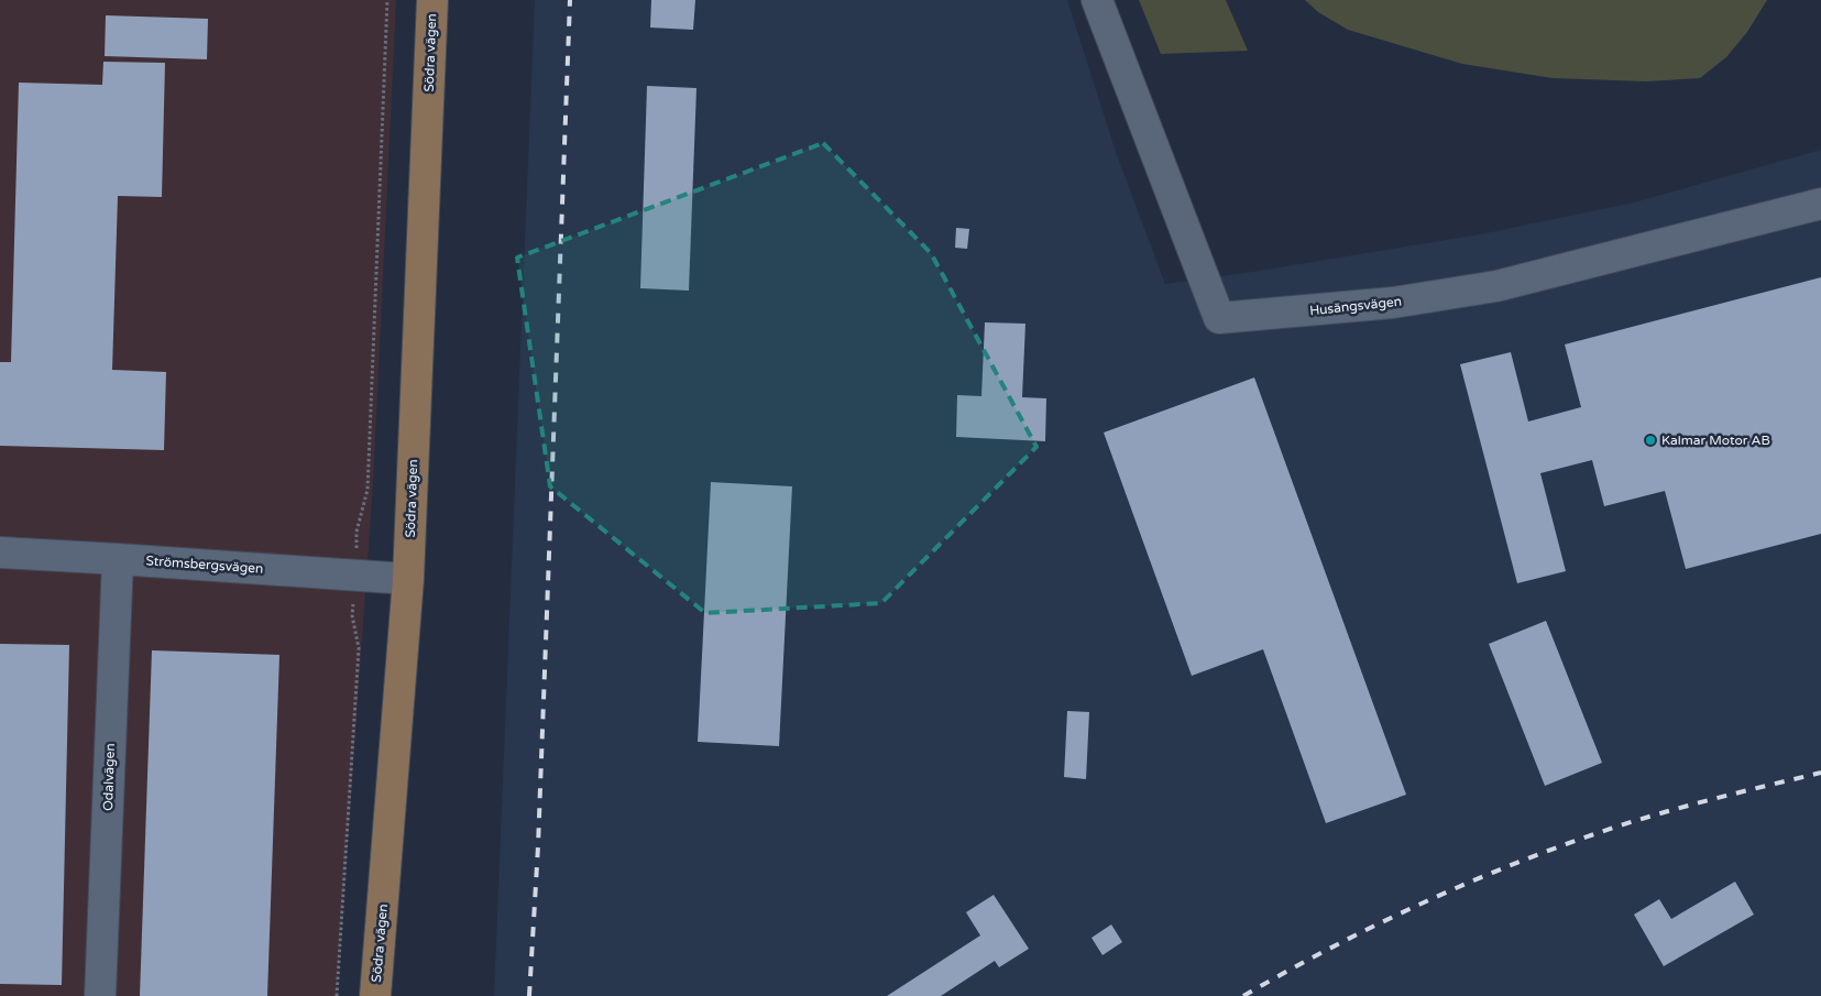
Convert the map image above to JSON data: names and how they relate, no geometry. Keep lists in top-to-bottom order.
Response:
{
  "streets": {
    "main road": ["Södra vägen"],
    "street": ["Husängsvägen", "Strömsbergsvägen", "Odalvägen"]
  },
  "crossings": [
    ["Södra vägen", "Strömsbergsvägen"],
    ["Strömsbergsvägen", "Odalvägen"]
  ],
  "places": ["Kalmar Motor AB"]
}
